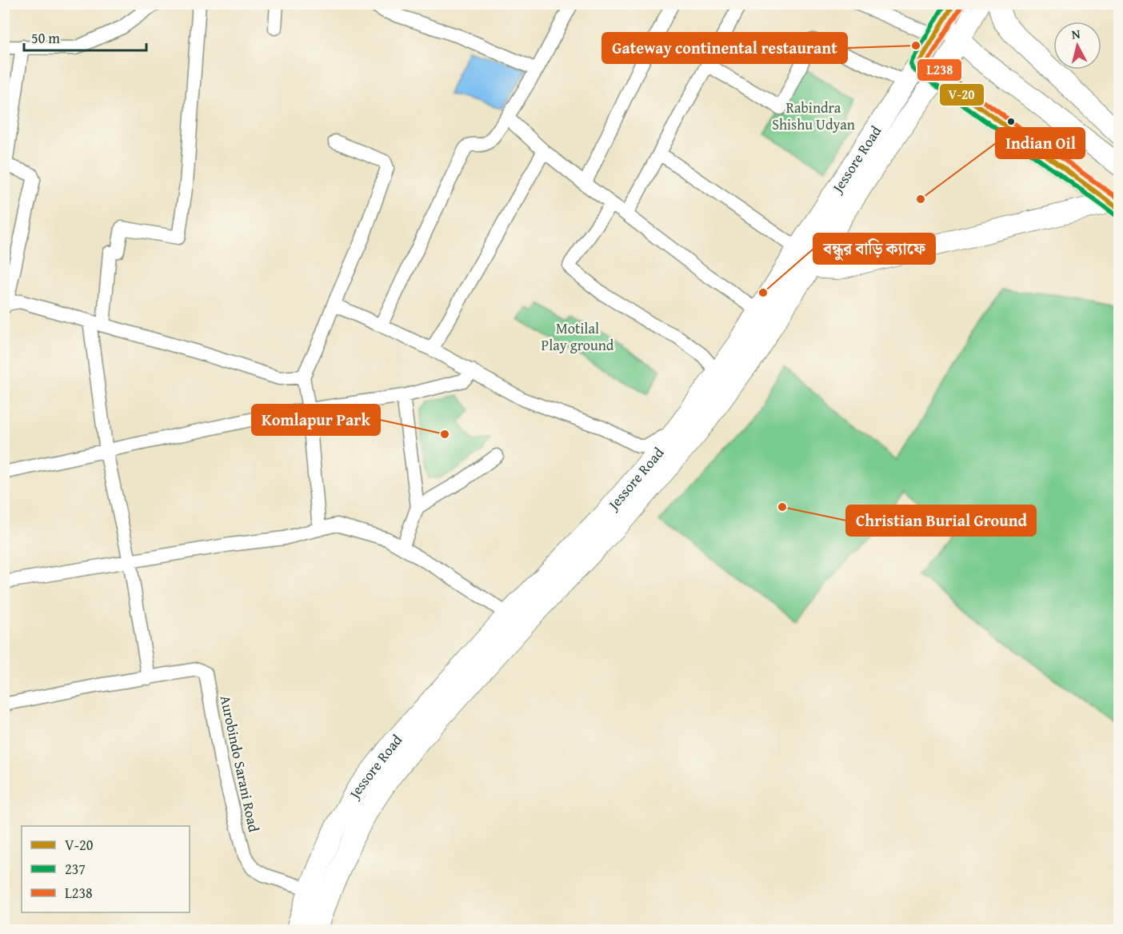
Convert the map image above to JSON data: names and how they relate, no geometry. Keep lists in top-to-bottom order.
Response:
{
  "streets": {
    "main road": ["Jessore Road"],
    "street": ["Aurobindo Sarani Road"]
  },
  "crossings": [
    ["Jessore Road", "Aurobindo Sarani Road"]
  ],
  "parks": ["Rabindra Shishu Udyan", "Motilal Play ground"],
  "places": [
    "Gateway continental restaurant",
    "Indian Oil",
    "বন্ধুর বাড়ি ক্যাফে",
    "Komlapur Park",
    "Christian Burial Ground"
  ],
  "lines": ["transit line V-20", "transit line 237", "transit line L238"],
  "legend": ["V-20", "237", "L238"],
  "scale_bar": "50 m",
  "north": "top"
}
